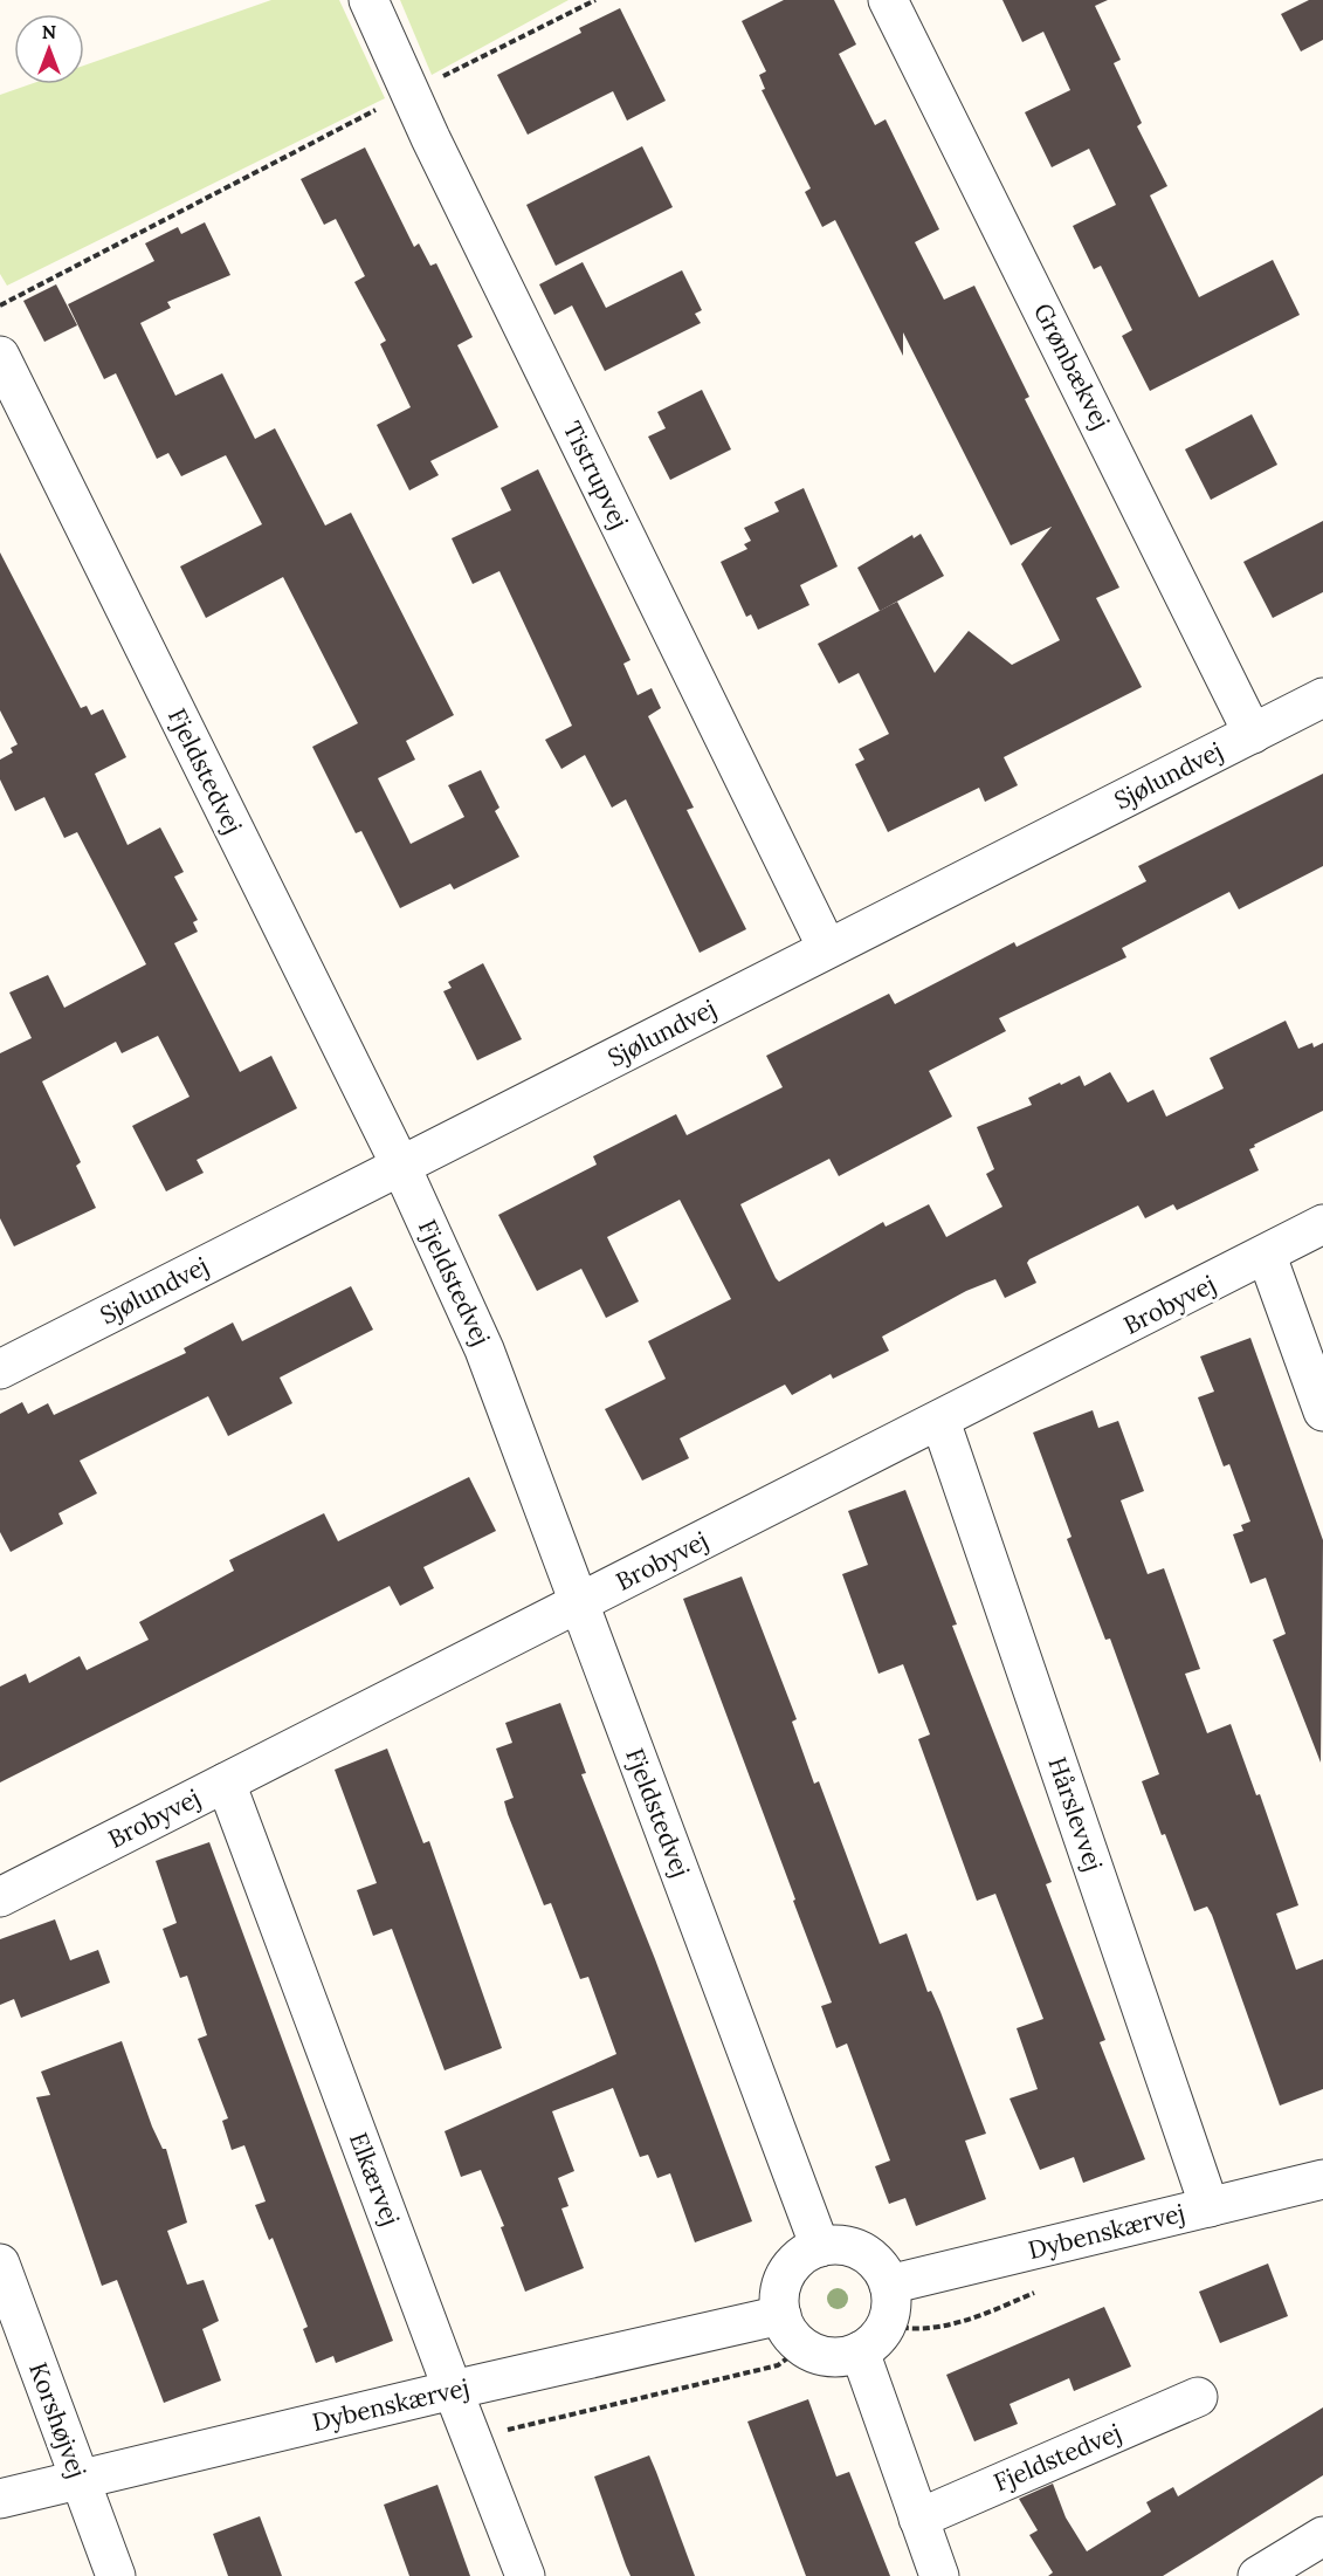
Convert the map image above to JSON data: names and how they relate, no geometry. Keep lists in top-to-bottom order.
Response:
{
  "streets": {
    "street": [
      "Grønbækvej",
      "Tistrupvej",
      "Fjeldstedvej",
      "Sjølundvej",
      "Brobyvej",
      "Hårslevvej",
      "Elkærvej",
      "Dybenskærvej",
      "Korshøjvej"
    ]
  },
  "crossings": [
    ["Grønbækvej", "Sjølundvej"],
    ["Tistrupvej", "Sjølundvej"],
    ["Fjeldstedvej", "Sjølundvej"],
    ["Fjeldstedvej", "Brobyvej"],
    ["Fjeldstedvej", "Dybenskærvej"],
    ["Brobyvej", "Hårslevvej"],
    ["Brobyvej", "Elkærvej"],
    ["Hårslevvej", "Dybenskærvej"],
    ["Elkærvej", "Dybenskærvej"],
    ["Dybenskærvej", "Korshøjvej"]
  ],
  "north": "top"
}
